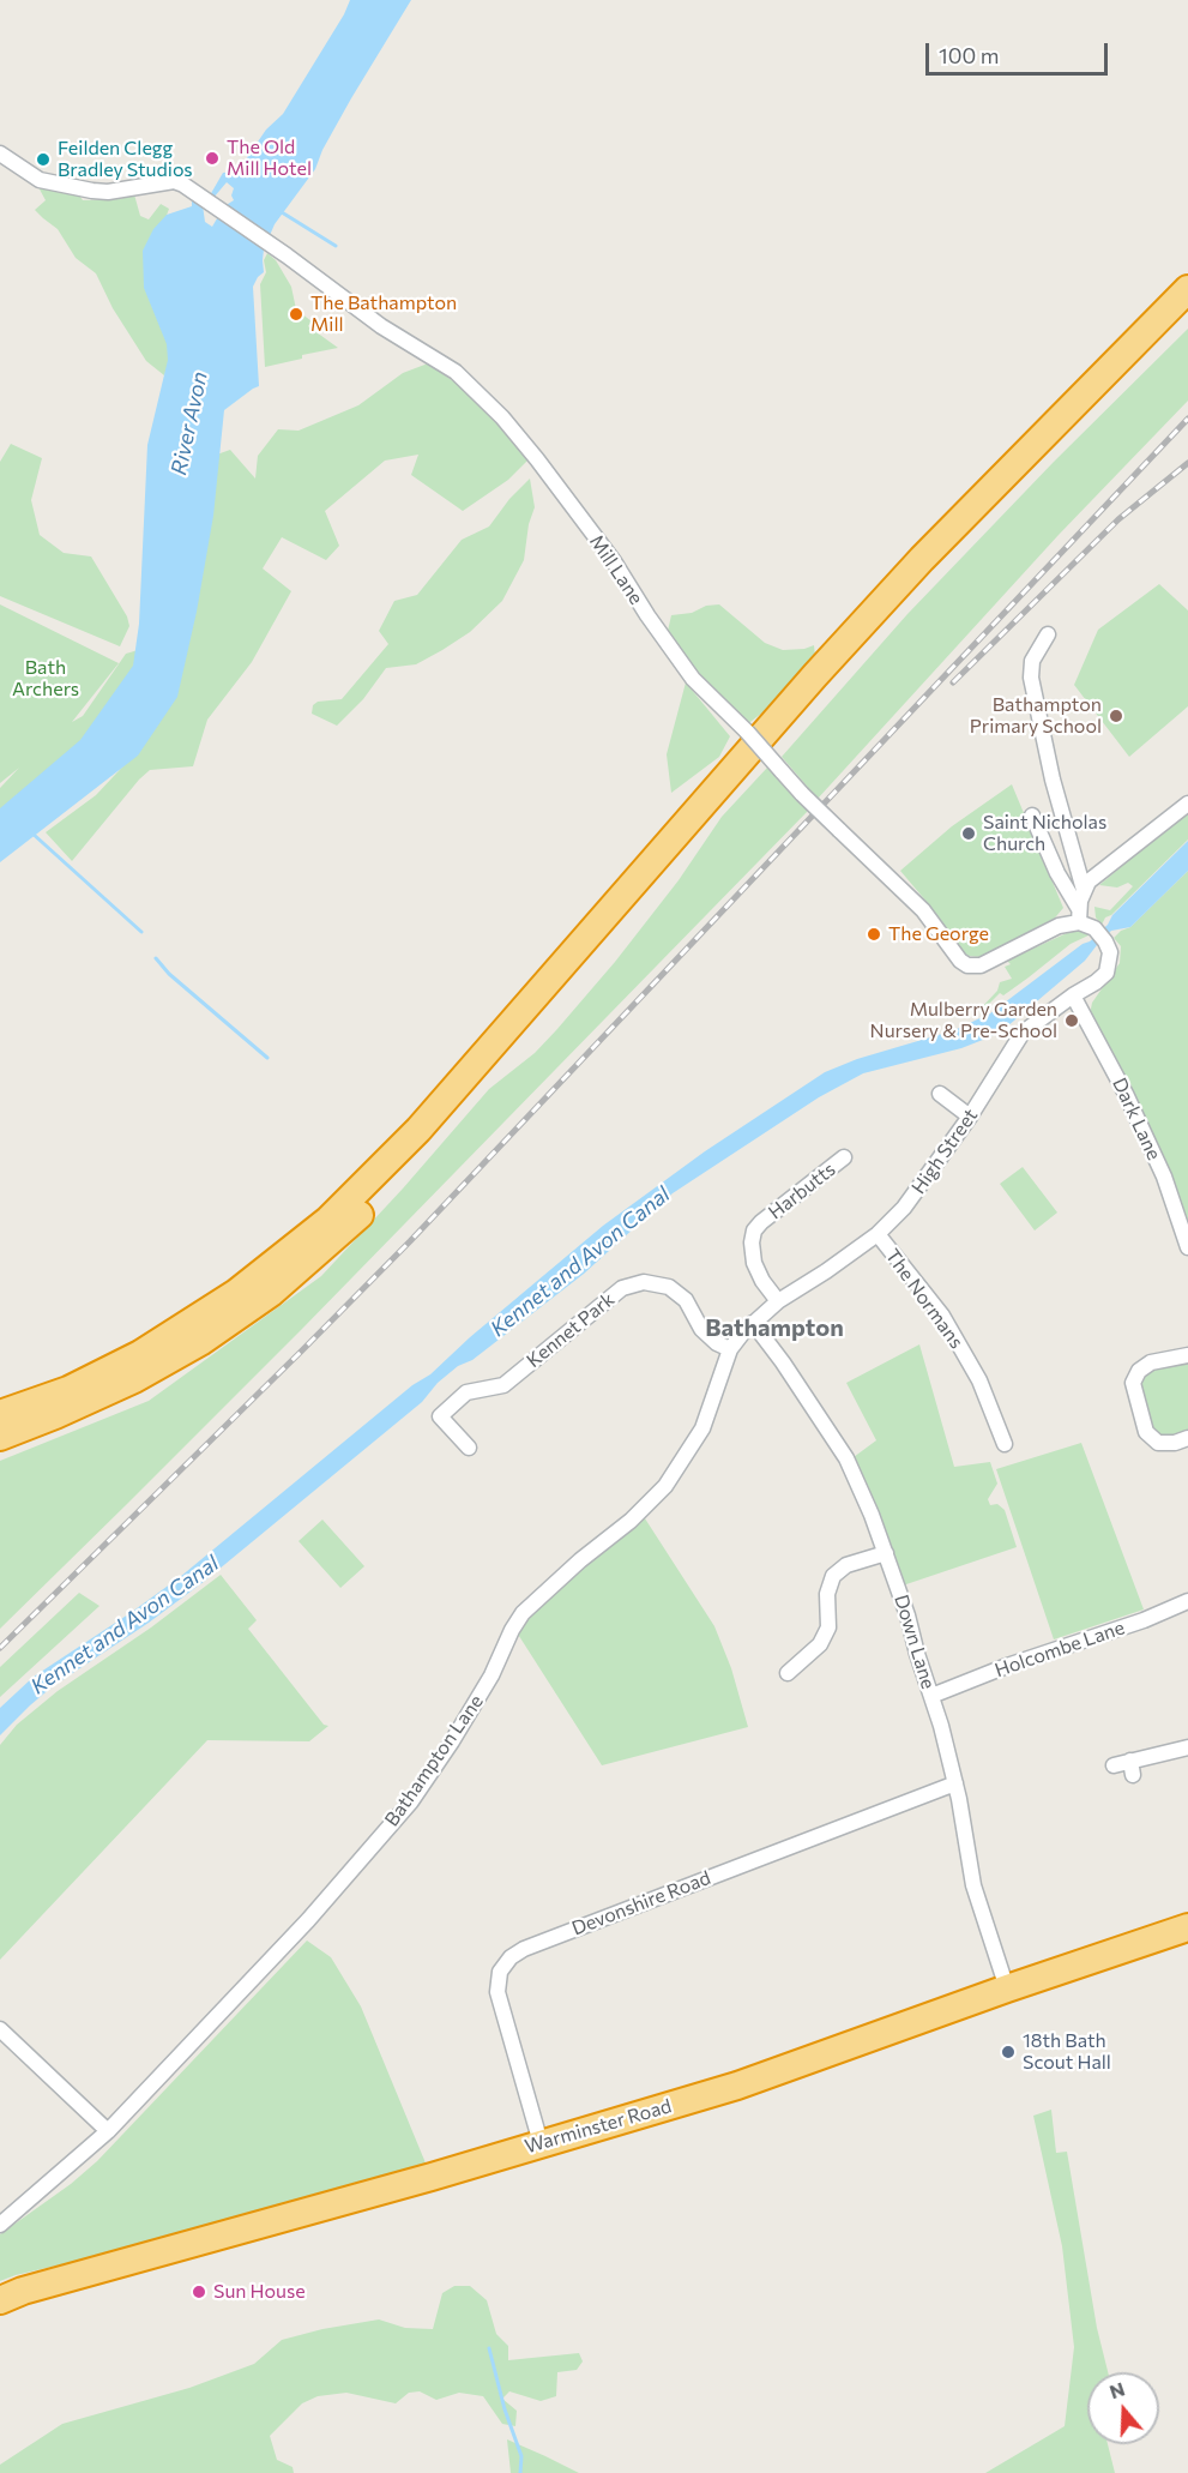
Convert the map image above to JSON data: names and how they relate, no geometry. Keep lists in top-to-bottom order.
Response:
{
  "streets": {
    "highway": ["Warminster Road"],
    "street": [
      "Mill Lane",
      "Dark Lane",
      "High Street",
      "Harbutts",
      "The Normans",
      "Kennet Park",
      "Down Lane",
      "Holcombe Lane",
      "Bathampton Lane",
      "Devonshire Road"
    ]
  },
  "crossings": [
    ["Mill Lane", "High Street"],
    ["Dark Lane", "High Street"],
    ["High Street", "Harbutts"],
    ["High Street", "The Normans"],
    ["High Street", "Down Lane"],
    ["High Street", "Bathampton Lane"],
    ["Kennet Park", "Bathampton Lane"],
    ["Down Lane", "Holcombe Lane"],
    ["Down Lane", "Bathampton Lane"],
    ["Down Lane", "Devonshire Road"],
    ["Down Lane", "Warminster Road"],
    ["Devonshire Road", "Warminster Road"]
  ],
  "districts": ["Bathampton"],
  "water": ["River Avon", "Kennet and Avon Canal"],
  "parks": ["Bath Archers"],
  "places": [
    "The Old Mill Hotel",
    "Feilden Clegg Bradley Studios",
    "The Bathampton Mill",
    "Bathampton Primary School",
    "Saint Nicholas Church",
    "The George",
    "Mulberry Garden Nursery & Pre-School",
    "18th Bath Scout Hall",
    "Sun House"
  ],
  "scale_bar": "100 m",
  "north": "top"
}
